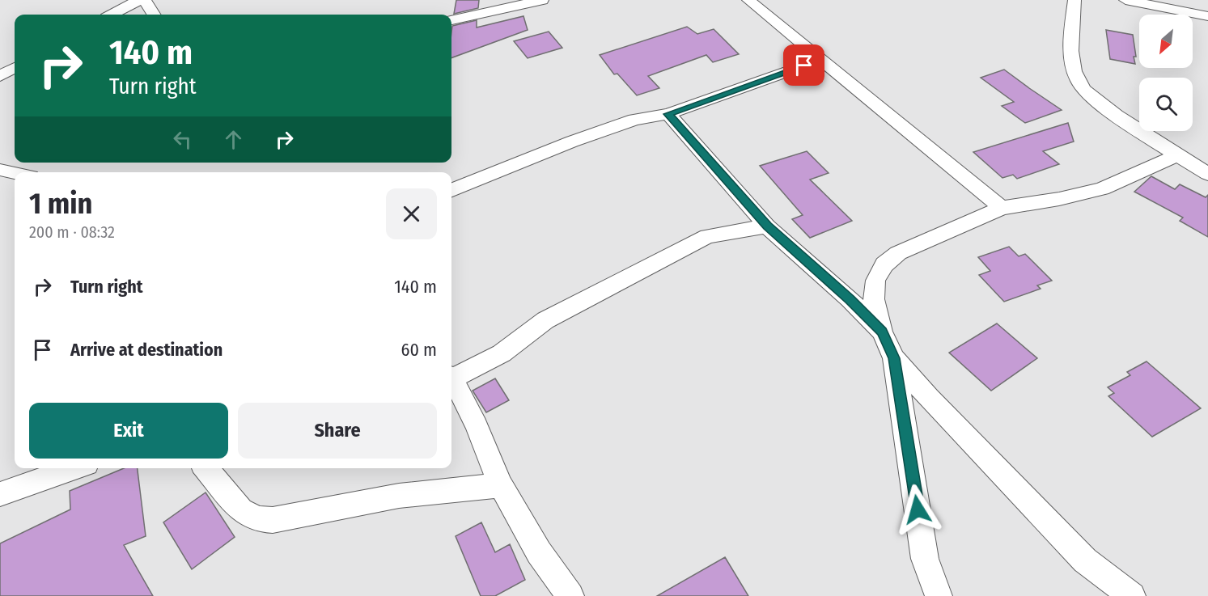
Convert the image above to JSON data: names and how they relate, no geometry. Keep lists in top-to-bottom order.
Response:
{
  "north": "bottom left",
  "page": {
    "turn": ["140 m", "Turn right"],
    "heading": ["1 min", "200 m · 08:32"],
    "list": [
      {
        "name": "Turn right",
        "value": "140 m"
      },
      {
        "name": "Arrive at destination",
        "value": "60 m"
      }
    ],
    "buttons": ["Exit", "Share"]
  }
}
